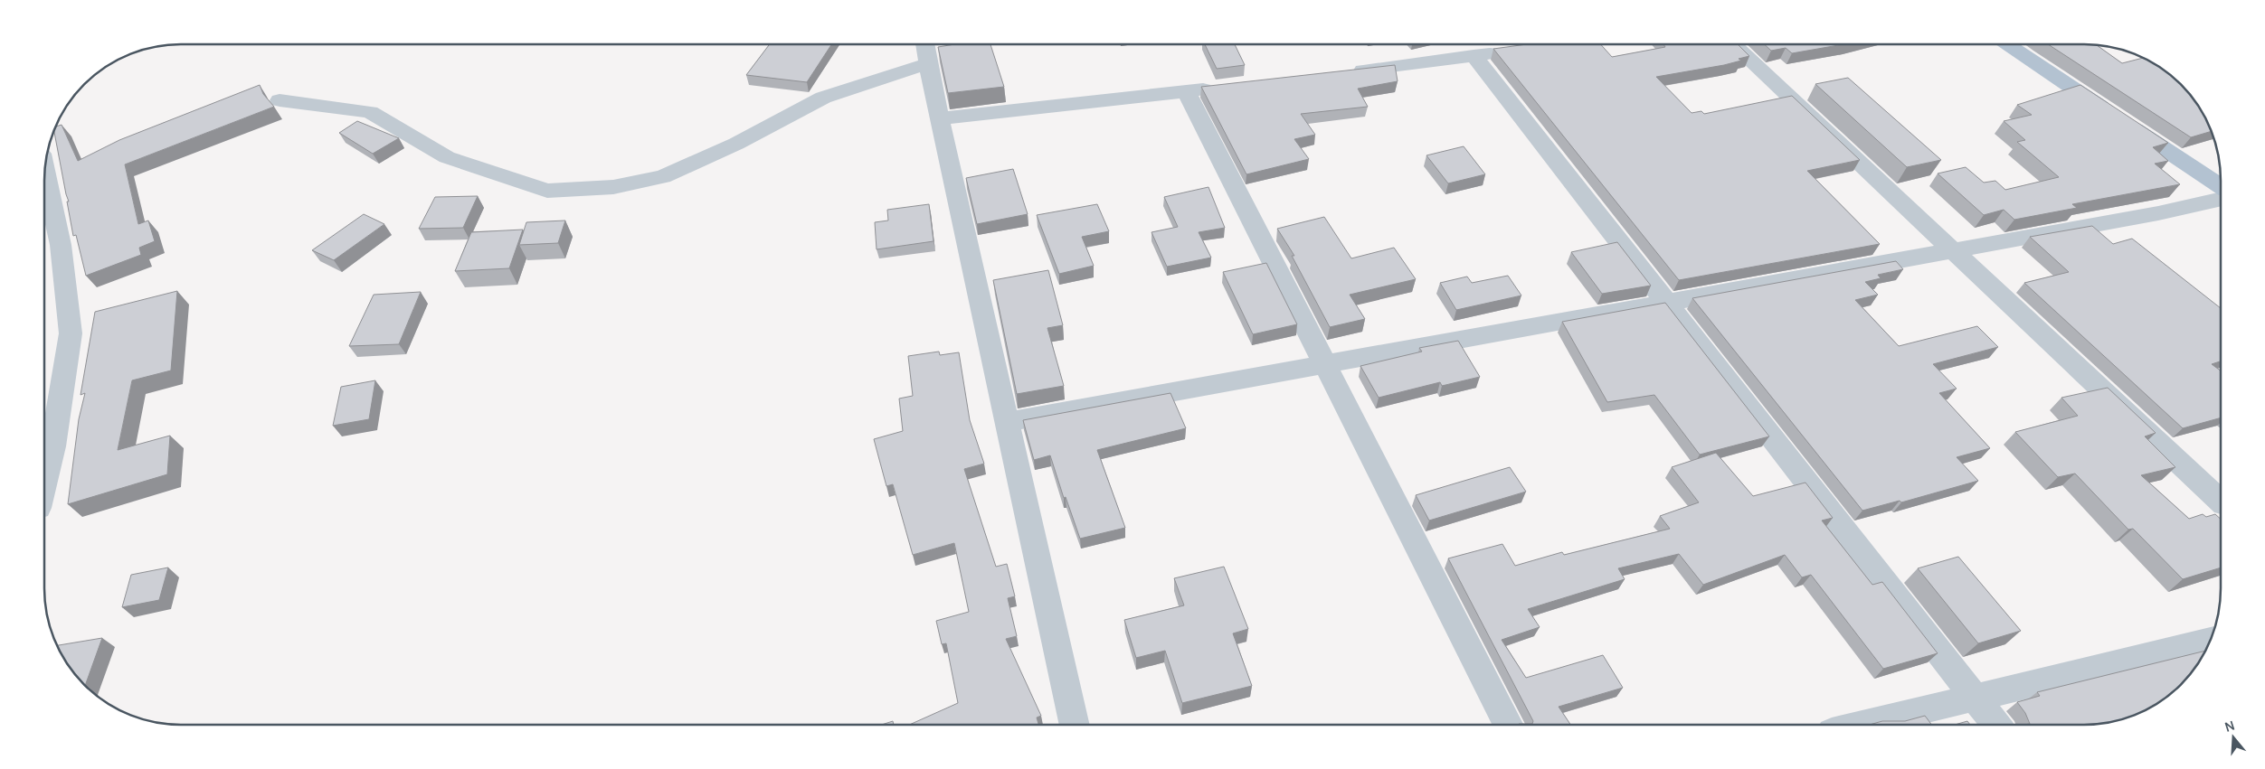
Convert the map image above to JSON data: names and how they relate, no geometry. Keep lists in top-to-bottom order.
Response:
{
  "north": "top"
}
